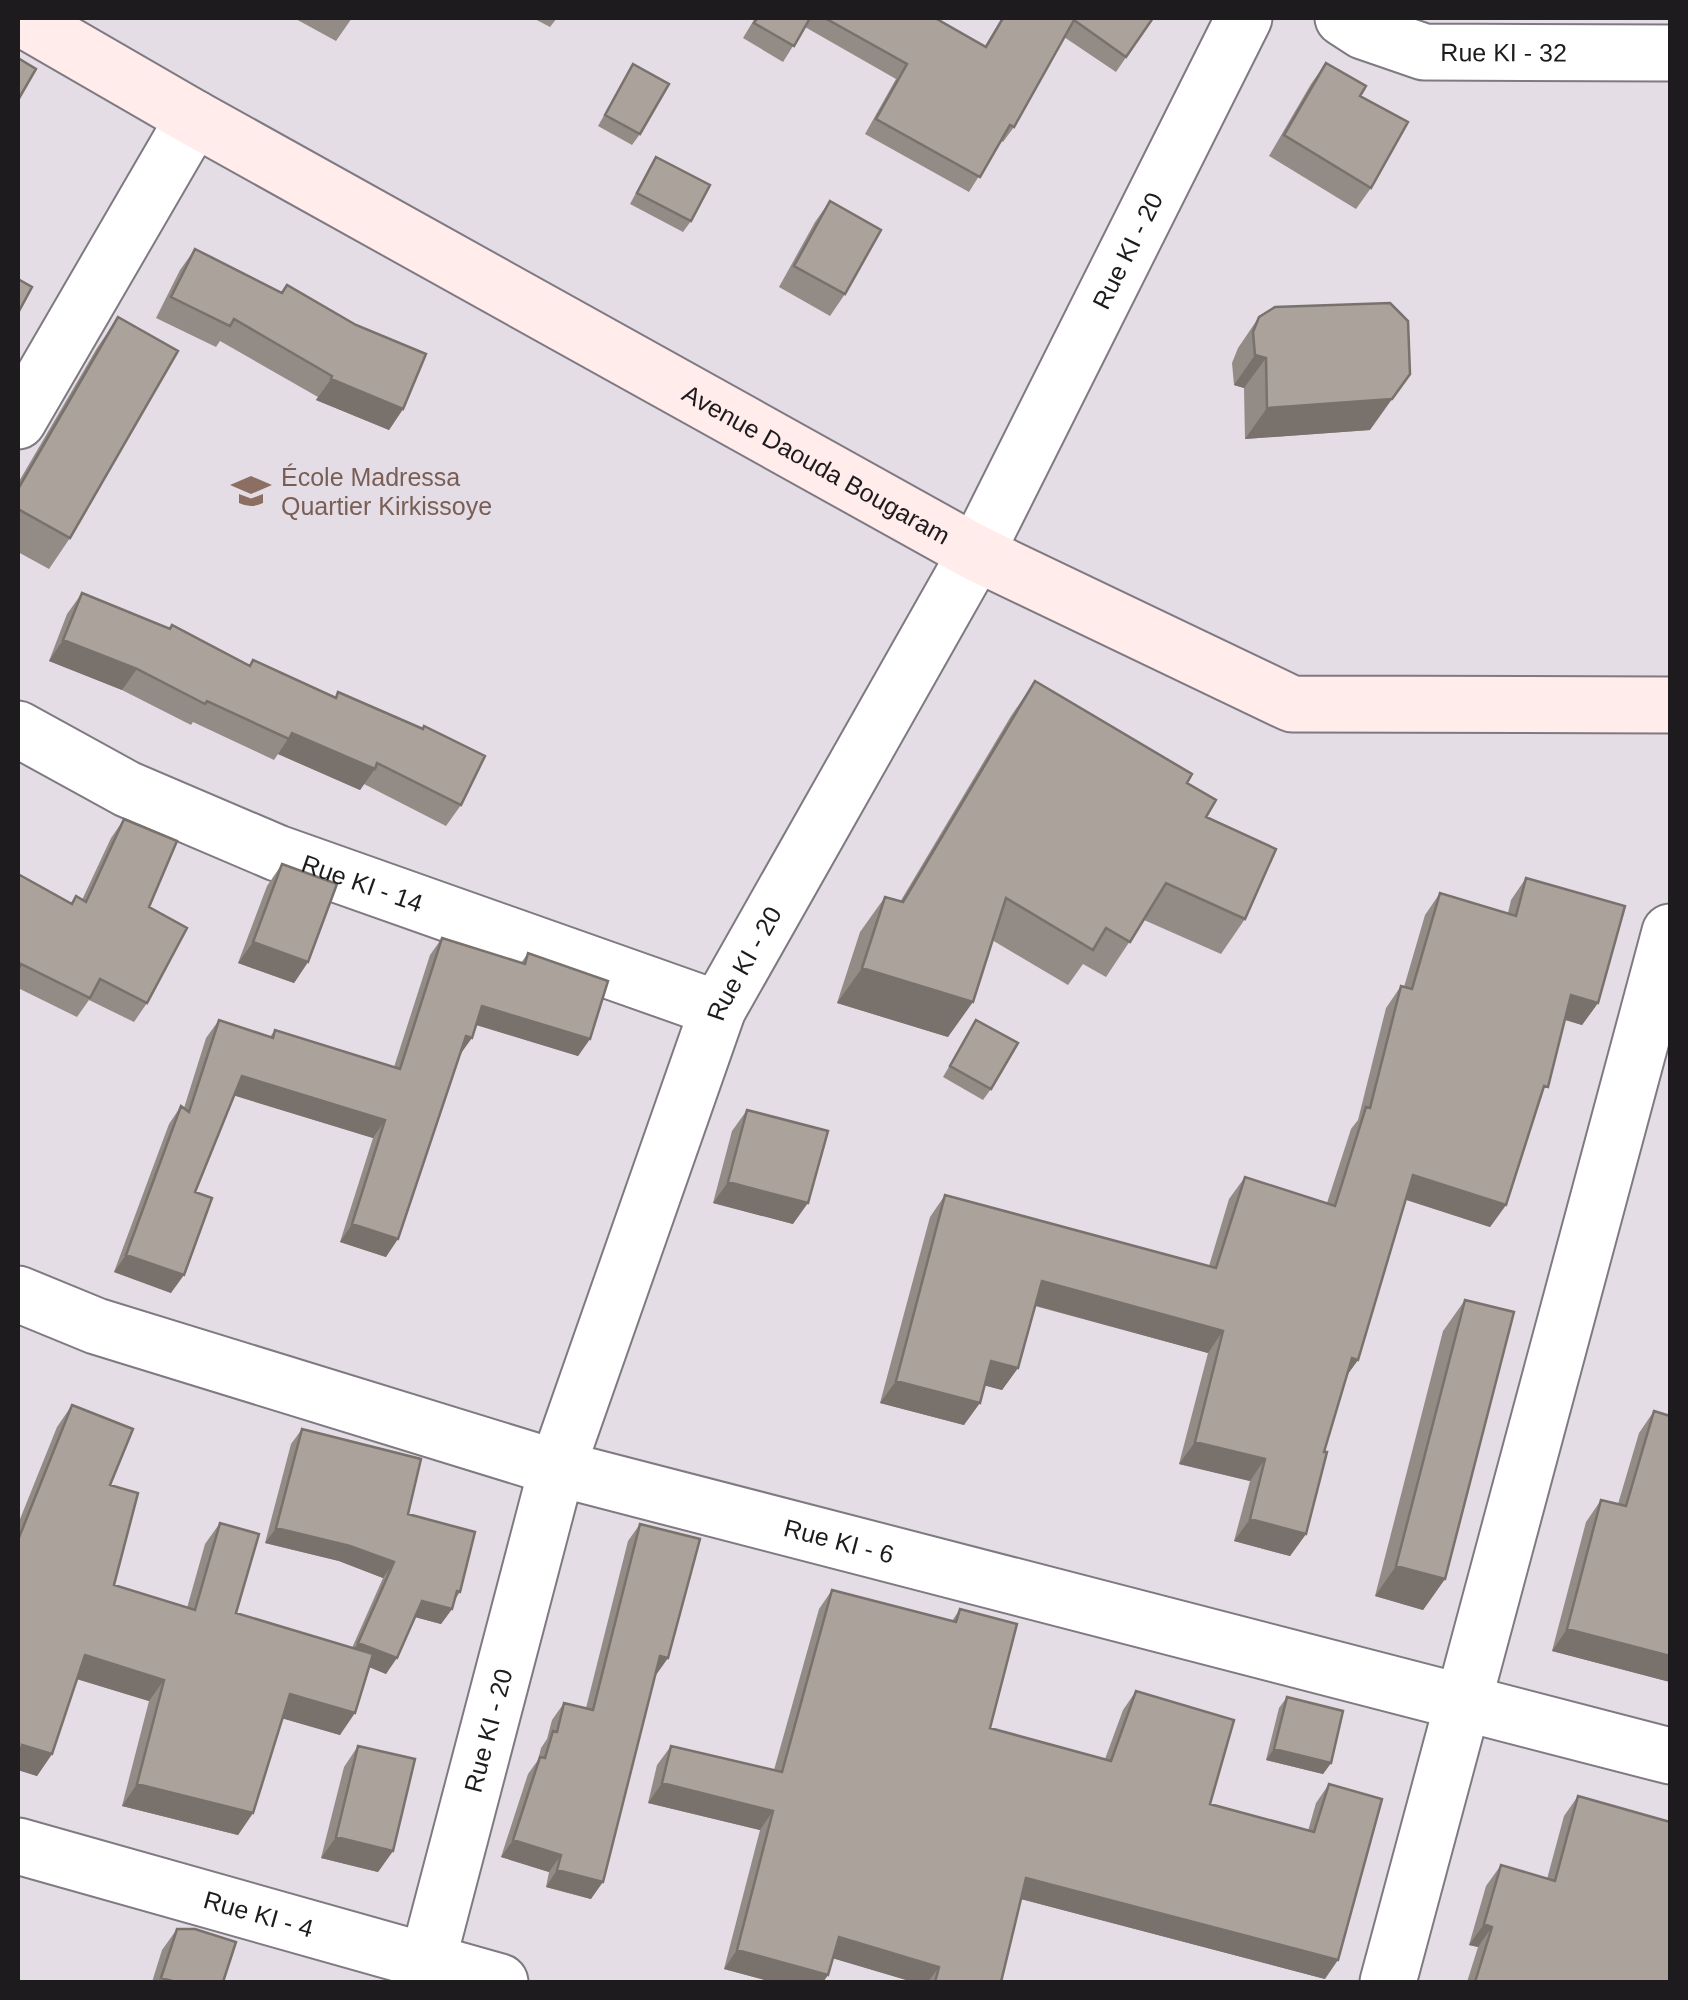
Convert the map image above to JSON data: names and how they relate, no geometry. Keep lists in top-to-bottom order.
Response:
{
  "streets": {
    "street": [
      "Rue KI - 32",
      "Rue KI - 20",
      "Avenue Daouda Bougaram",
      "Rue KI - 14",
      "Rue KI - 6",
      "Rue KI - 4"
    ]
  },
  "crossings": [
    ["Rue KI - 20", "Avenue Daouda Bougaram"],
    ["Rue KI - 20", "Rue KI - 14"],
    ["Rue KI - 20", "Rue KI - 6"],
    ["Rue KI - 20", "Rue KI - 4"]
  ],
  "places": {
    "school or university": ["École Madressa Quartier Kirkissoye"]
  }
}
